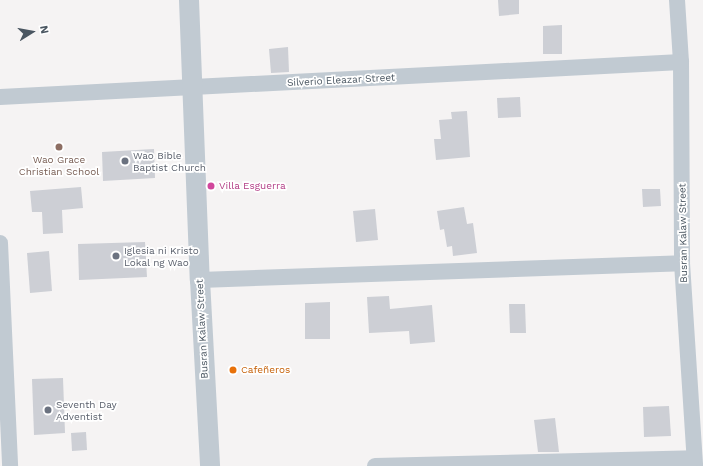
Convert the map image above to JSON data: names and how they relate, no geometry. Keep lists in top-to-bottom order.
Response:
{
  "streets": {
    "street": ["Silverio Eleazar Street", "Busran Kalaw Street"]
  },
  "crossings": [
    ["Silverio Eleazar Street", "Busran Kalaw Street"]
  ],
  "places": [
    "Wao Grace Christian School",
    "Wao Bible Baptist Church",
    "Villa Esguerra",
    "Iglesia ni Kristo Lokal ng Wao",
    "Cafeñeros",
    "Seventh Day Adventist"
  ],
  "north": "right"
}
